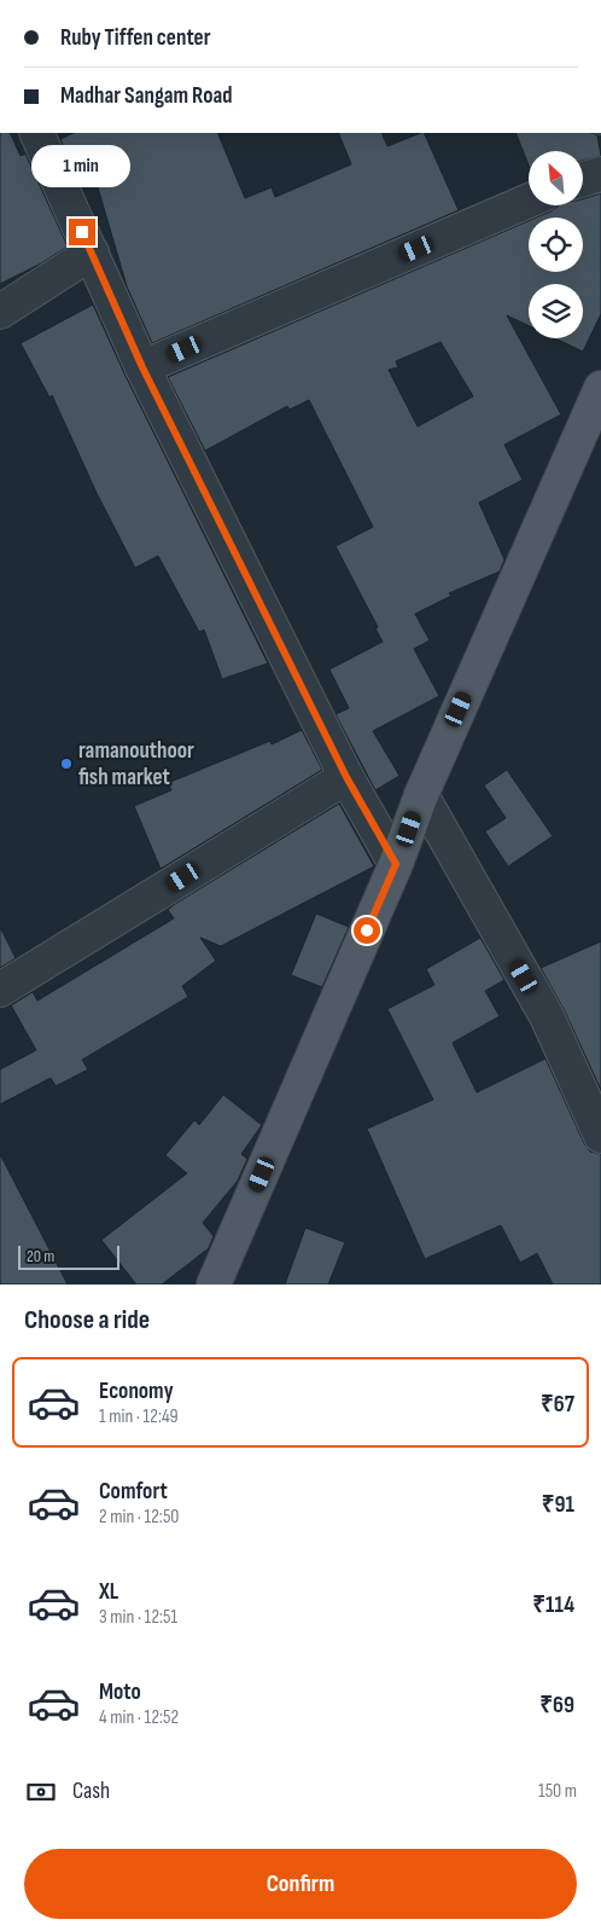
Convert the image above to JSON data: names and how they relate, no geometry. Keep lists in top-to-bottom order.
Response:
{
  "places": ["ramanouthoor fish market"],
  "scale_bar": "20 m",
  "north": "top left",
  "page": {
    "banner": ["Ruby Tiffen center", "Madhar Sangam Road"],
    "bubble": "1 min",
    "scale": "20 m",
    "heading": "Choose a ride",
    "list": [
      {
        "name": "Economy",
        "note": "1 min · 12:49",
        "value": "₹67"
      },
      {
        "name": "Comfort",
        "note": "2 min · 12:50",
        "value": "₹91"
      },
      {
        "name": "XL",
        "note": "3 min · 12:51",
        "value": "₹114"
      },
      {
        "name": "Moto",
        "note": "4 min · 12:52",
        "value": "₹69"
      }
    ],
    "pay": ["Cash", "150 m"],
    "buttons": "Confirm"
  }
}
